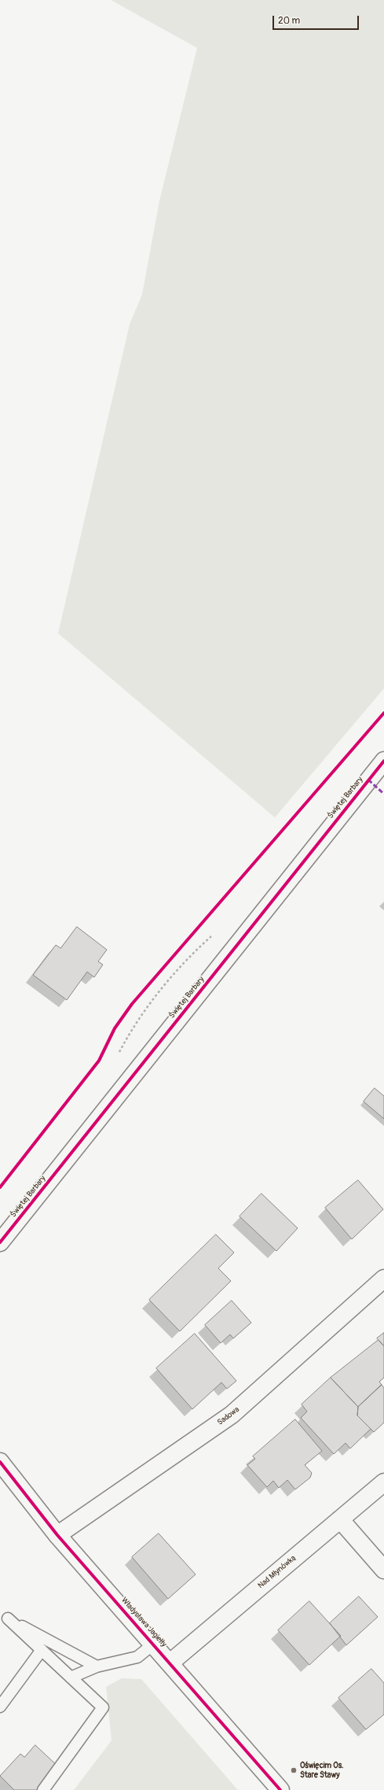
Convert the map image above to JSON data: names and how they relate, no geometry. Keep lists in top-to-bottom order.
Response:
{
  "streets": {
    "street": [
      "Świętej Barbary",
      "Sadowa",
      "Nad Młynówką",
      "Władysława Jagiełły"
    ]
  },
  "crossings": [
    ["Sadowa", "Władysława Jagiełły"],
    ["Nad Młynówką", "Władysława Jagiełły"]
  ],
  "places": ["Oświęcim Os. Stare Stawy"],
  "scale_bar": "20 m"
}
